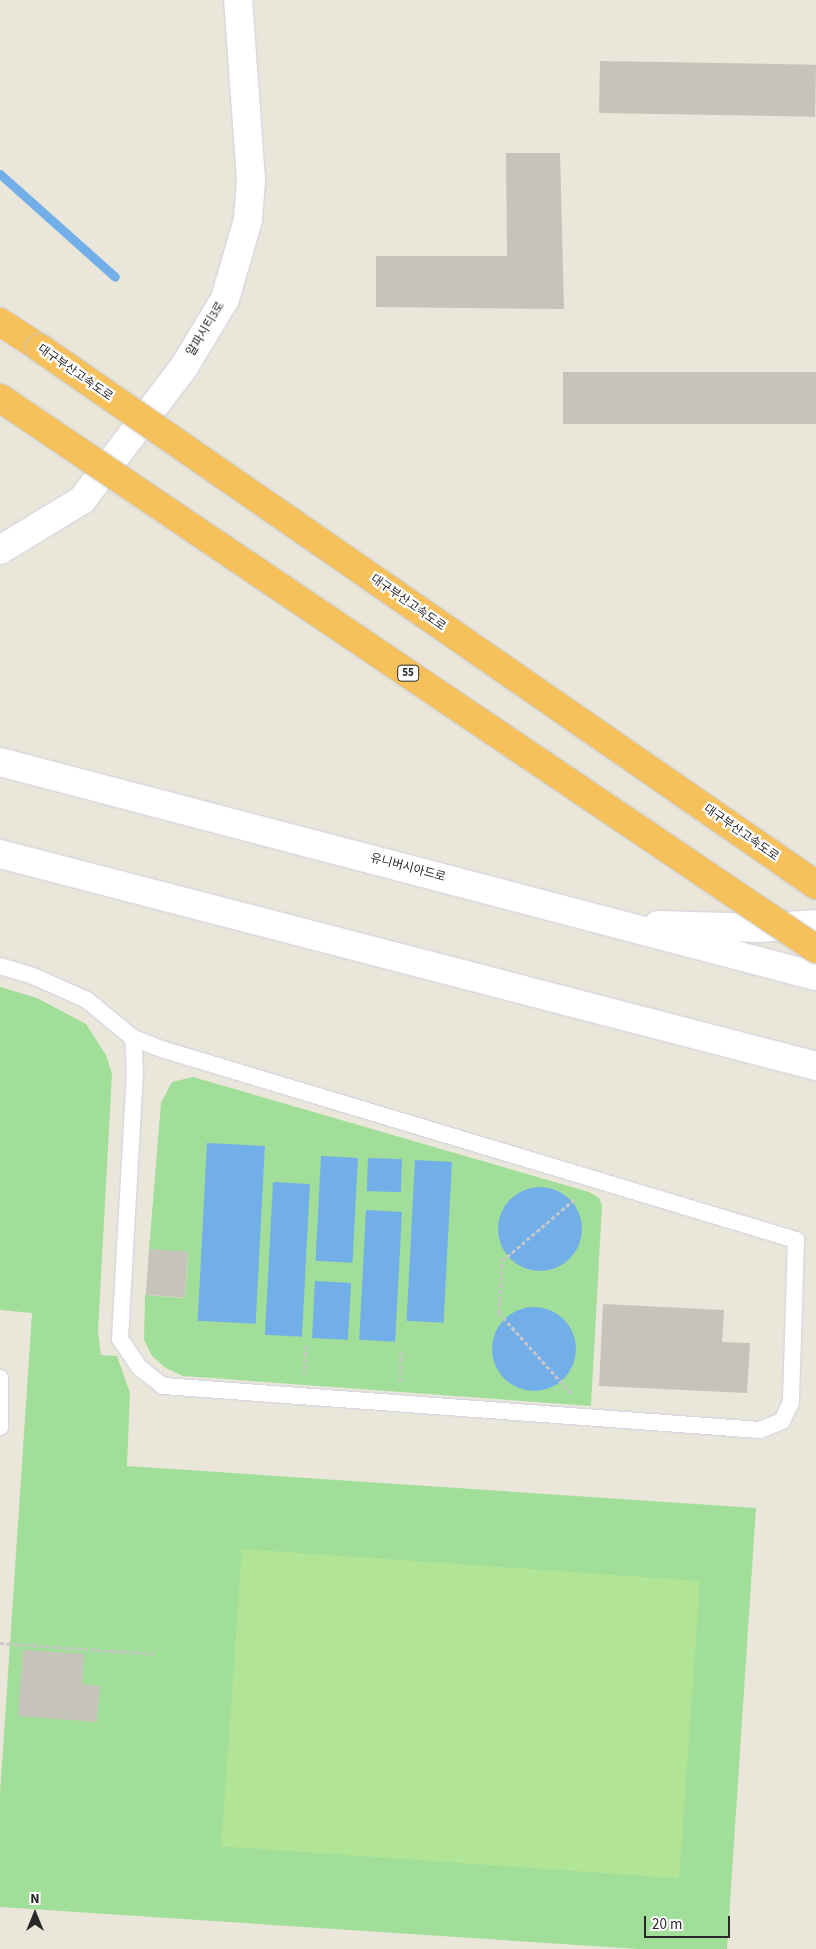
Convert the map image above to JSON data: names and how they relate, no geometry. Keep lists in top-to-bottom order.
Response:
{
  "streets": {
    "highway": ["대구부산고속도로", "55"],
    "main road": ["알파시티3로", "유니버시아드로"]
  },
  "scale_bar": "20 m",
  "north": "top"
}
